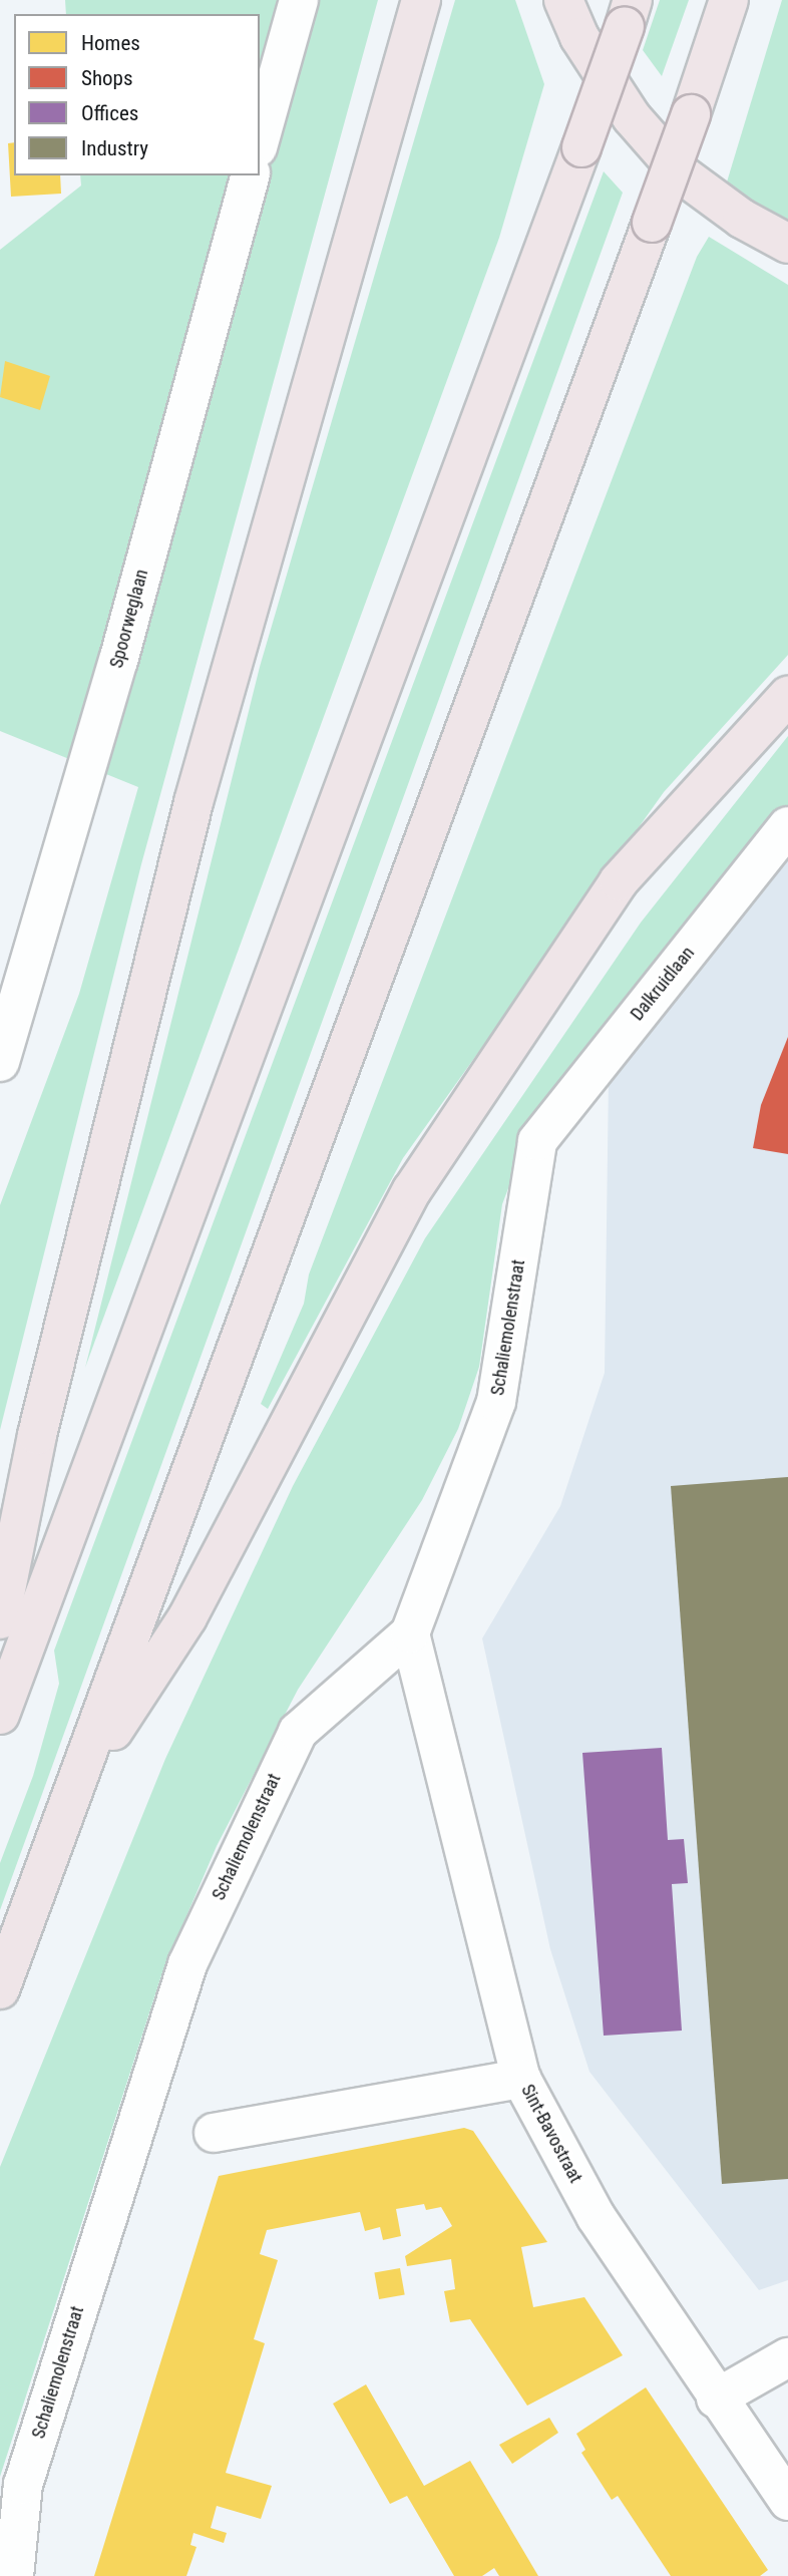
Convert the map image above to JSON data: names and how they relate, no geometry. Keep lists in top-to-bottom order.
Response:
{
  "streets": {
    "street": [
      "Spoorweglaan",
      "Dalkruidlaan",
      "Schaliemolenstraat",
      "Sint-Bavostraat"
    ]
  },
  "crossings": [
    ["Dalkruidlaan", "Schaliemolenstraat"],
    ["Schaliemolenstraat", "Sint-Bavostraat"]
  ],
  "legend": [
    "Homes",
    "Shops",
    "Offices",
    "Industry"
  ]
}
